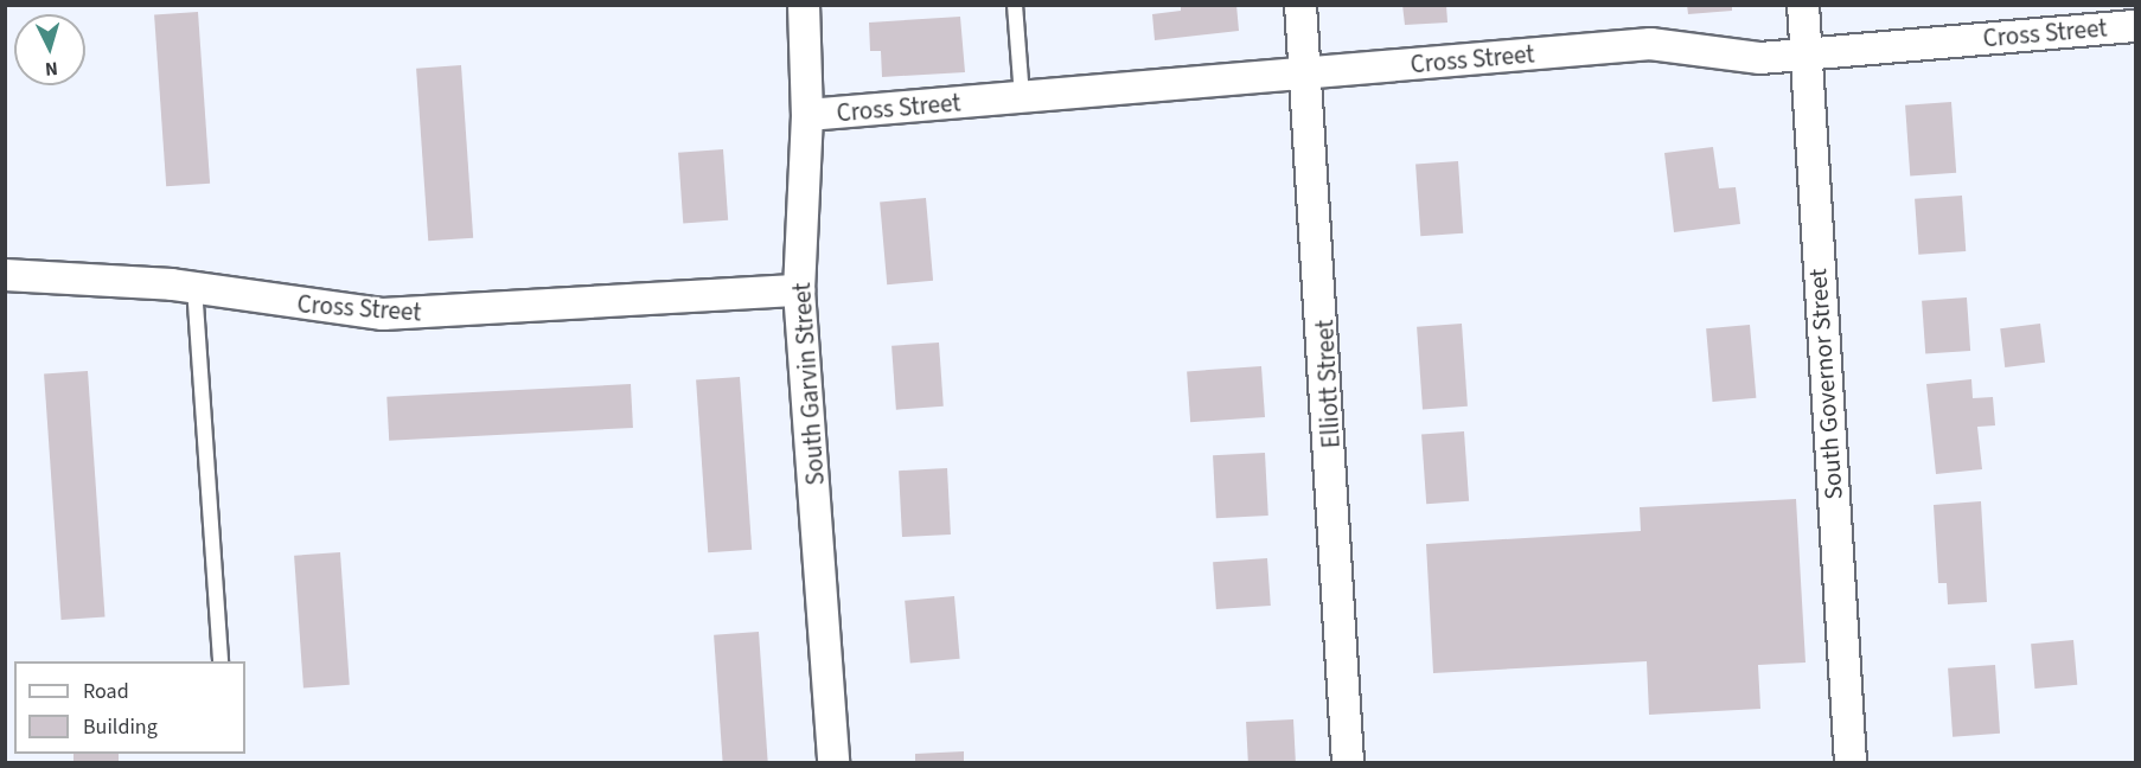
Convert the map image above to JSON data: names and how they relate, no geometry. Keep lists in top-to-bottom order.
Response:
{
  "streets": {
    "street": [
      "Cross Street",
      "South Garvin Street",
      "Elliott Street",
      "South Governor Street"
    ]
  },
  "crossings": [
    ["Cross Street", "South Garvin Street"],
    ["Cross Street", "Elliott Street"],
    ["Cross Street", "South Governor Street"]
  ],
  "legend": ["Road", "Building"],
  "north": "bottom"
}
